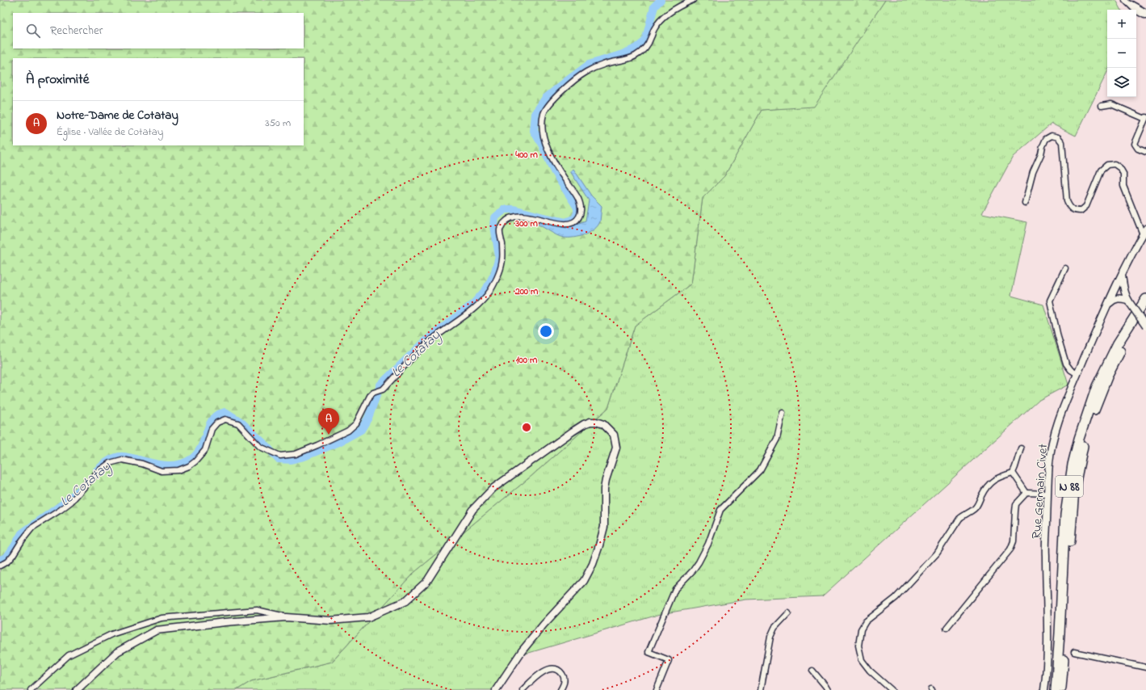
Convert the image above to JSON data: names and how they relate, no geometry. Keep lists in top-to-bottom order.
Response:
{
  "streets": {
    "highway": ["N 88"],
    "street": ["Rue Germain Civet"]
  },
  "water": ["Le Cotatay"],
  "page": {
    "map_buttons": ["+", "−"],
    "search": "Rechercher",
    "heading": "À proximité",
    "list": [
      {
        "mark": "A",
        "name": "Notre-Dame de Cotatay",
        "note": "Église · Vallée de Cotatay",
        "value": "350 m"
      }
    ],
    "pins": "A"
  },
  "rings": [
    "400 m",
    "300 m",
    "200 m",
    "100 m"
  ]
}
